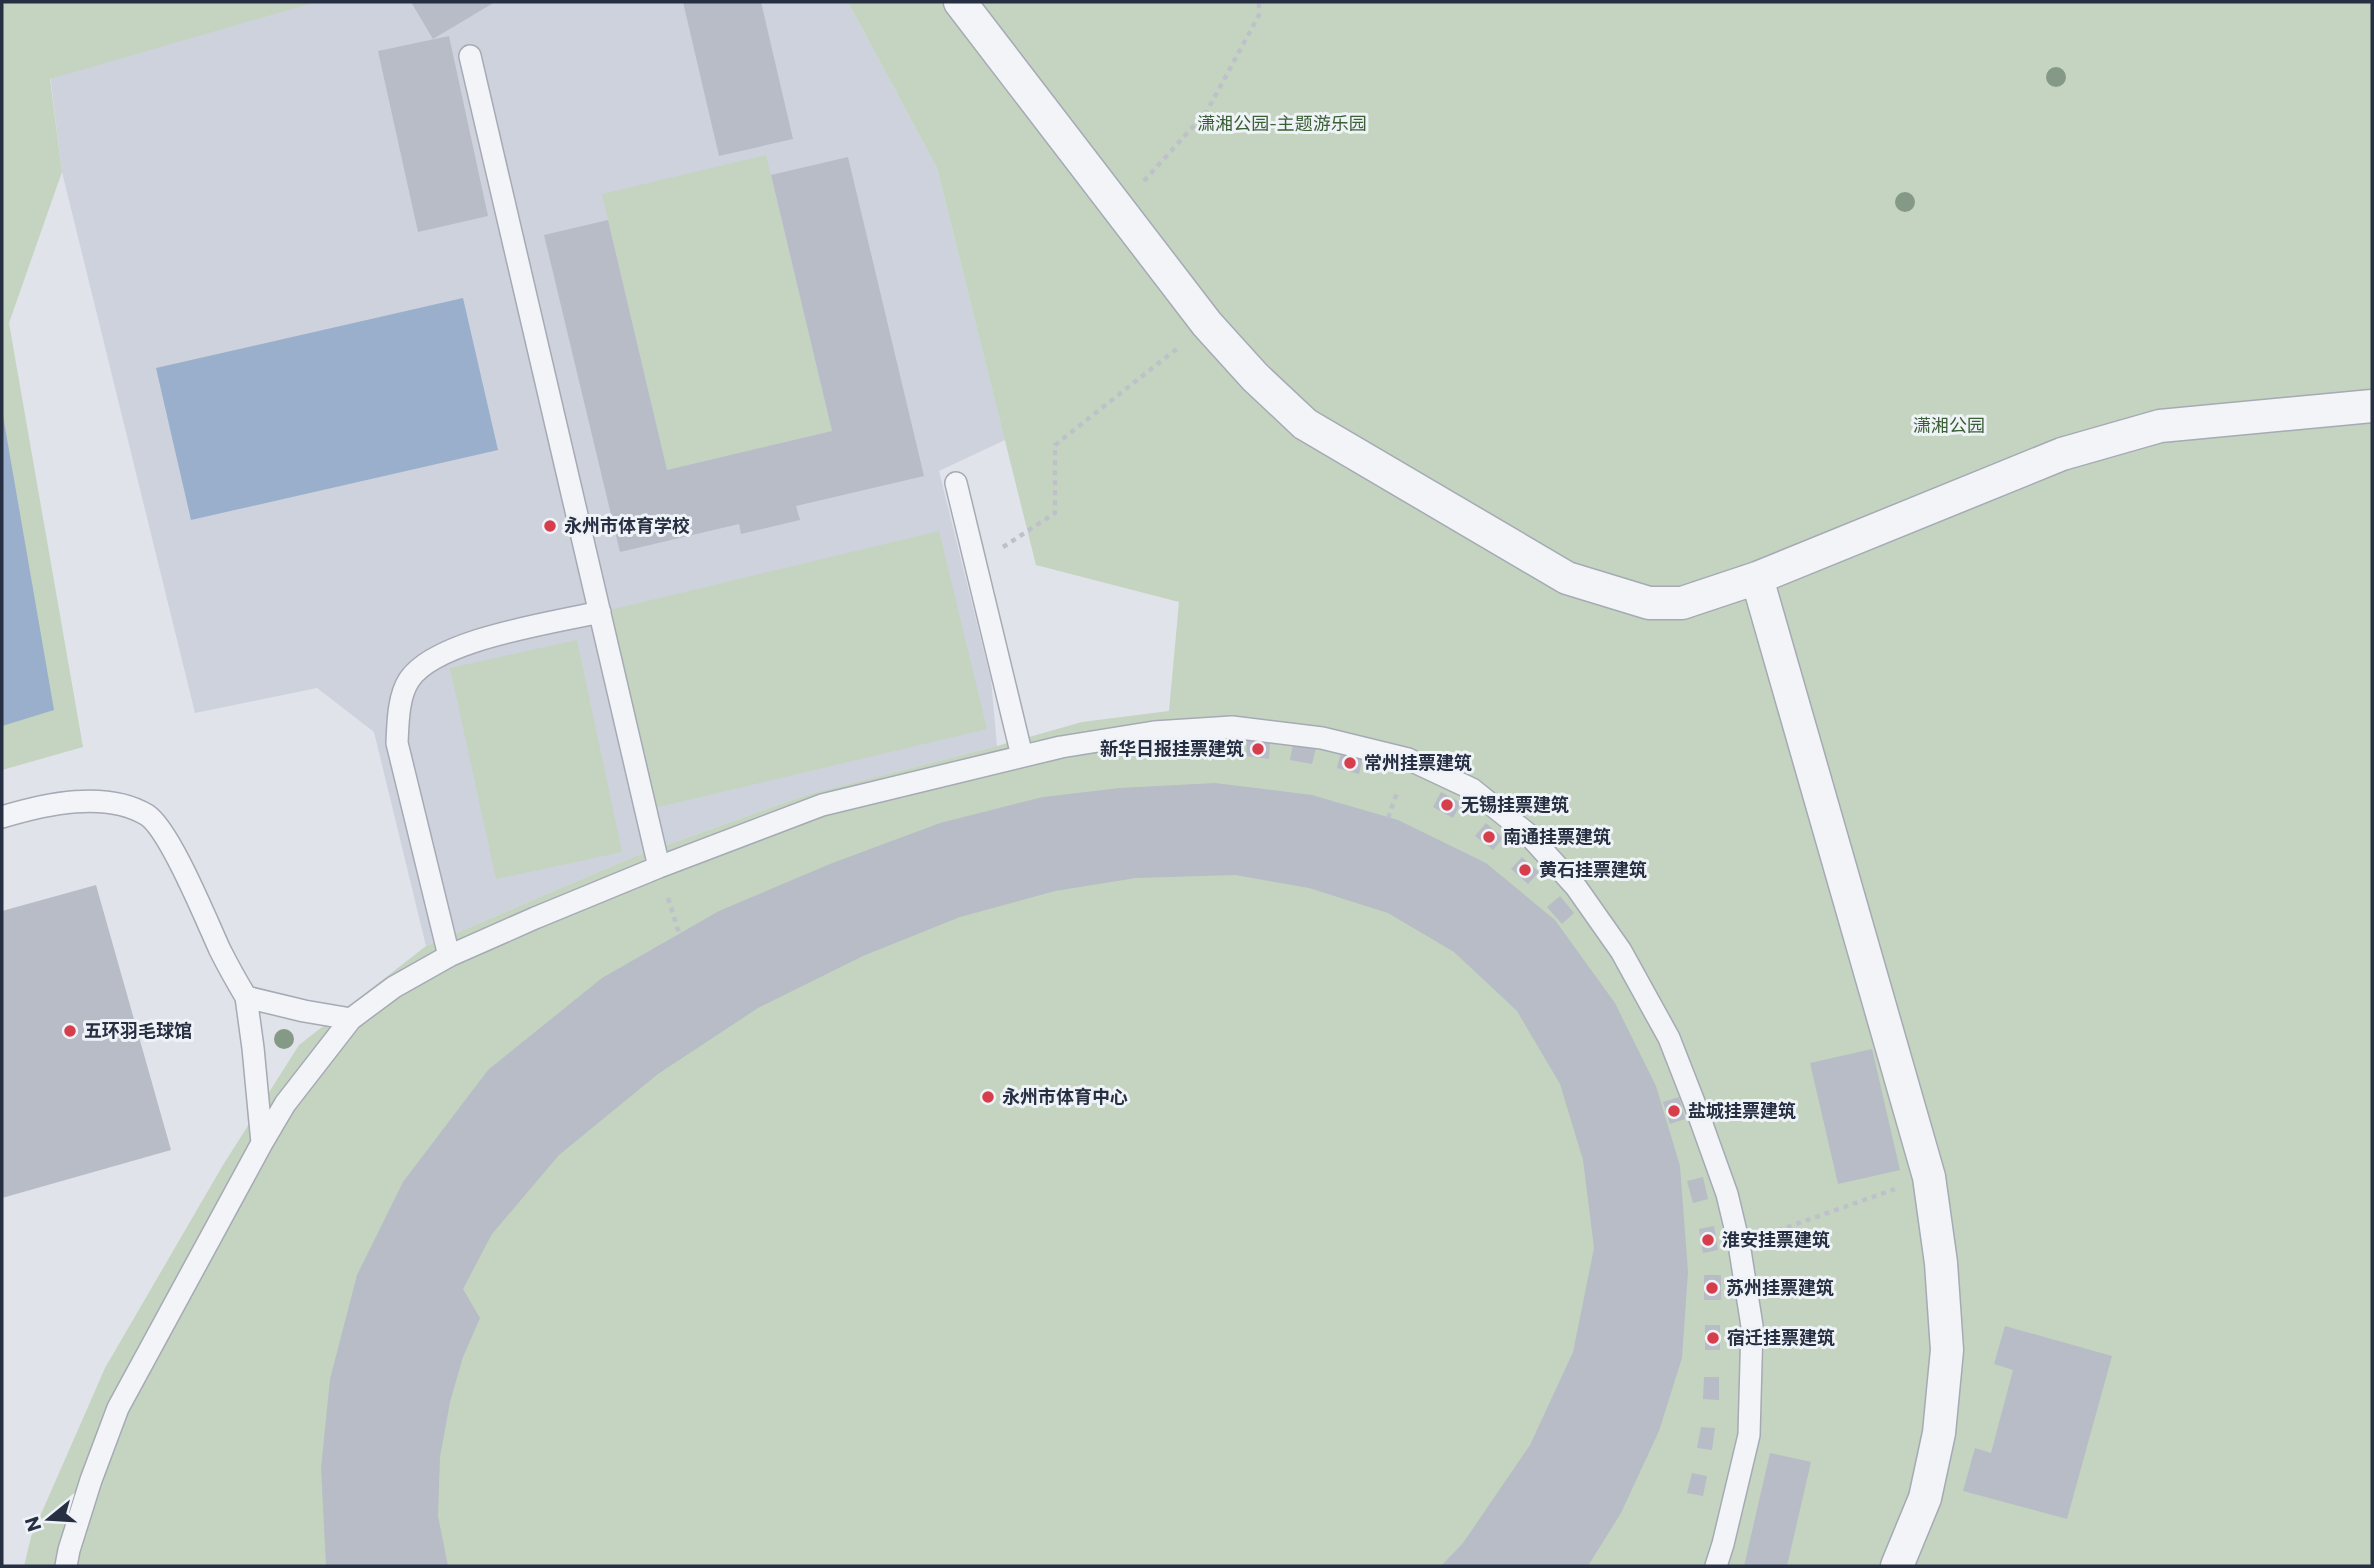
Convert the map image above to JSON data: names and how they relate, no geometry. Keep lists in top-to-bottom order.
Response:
{
  "parks": ["潇湘公园-主题游乐园", "潇湘公园"],
  "places": [
    "永州市体育学校",
    "新华日报挂票建筑",
    "常州挂票建筑",
    "无锡挂票建筑",
    "南通挂票建筑",
    "黄石挂票建筑",
    "五环羽毛球馆",
    "永州市体育中心",
    "盐城挂票建筑",
    "淮安挂票建筑",
    "苏州挂票建筑",
    "宿迁挂票建筑"
  ],
  "north": "left"
}
